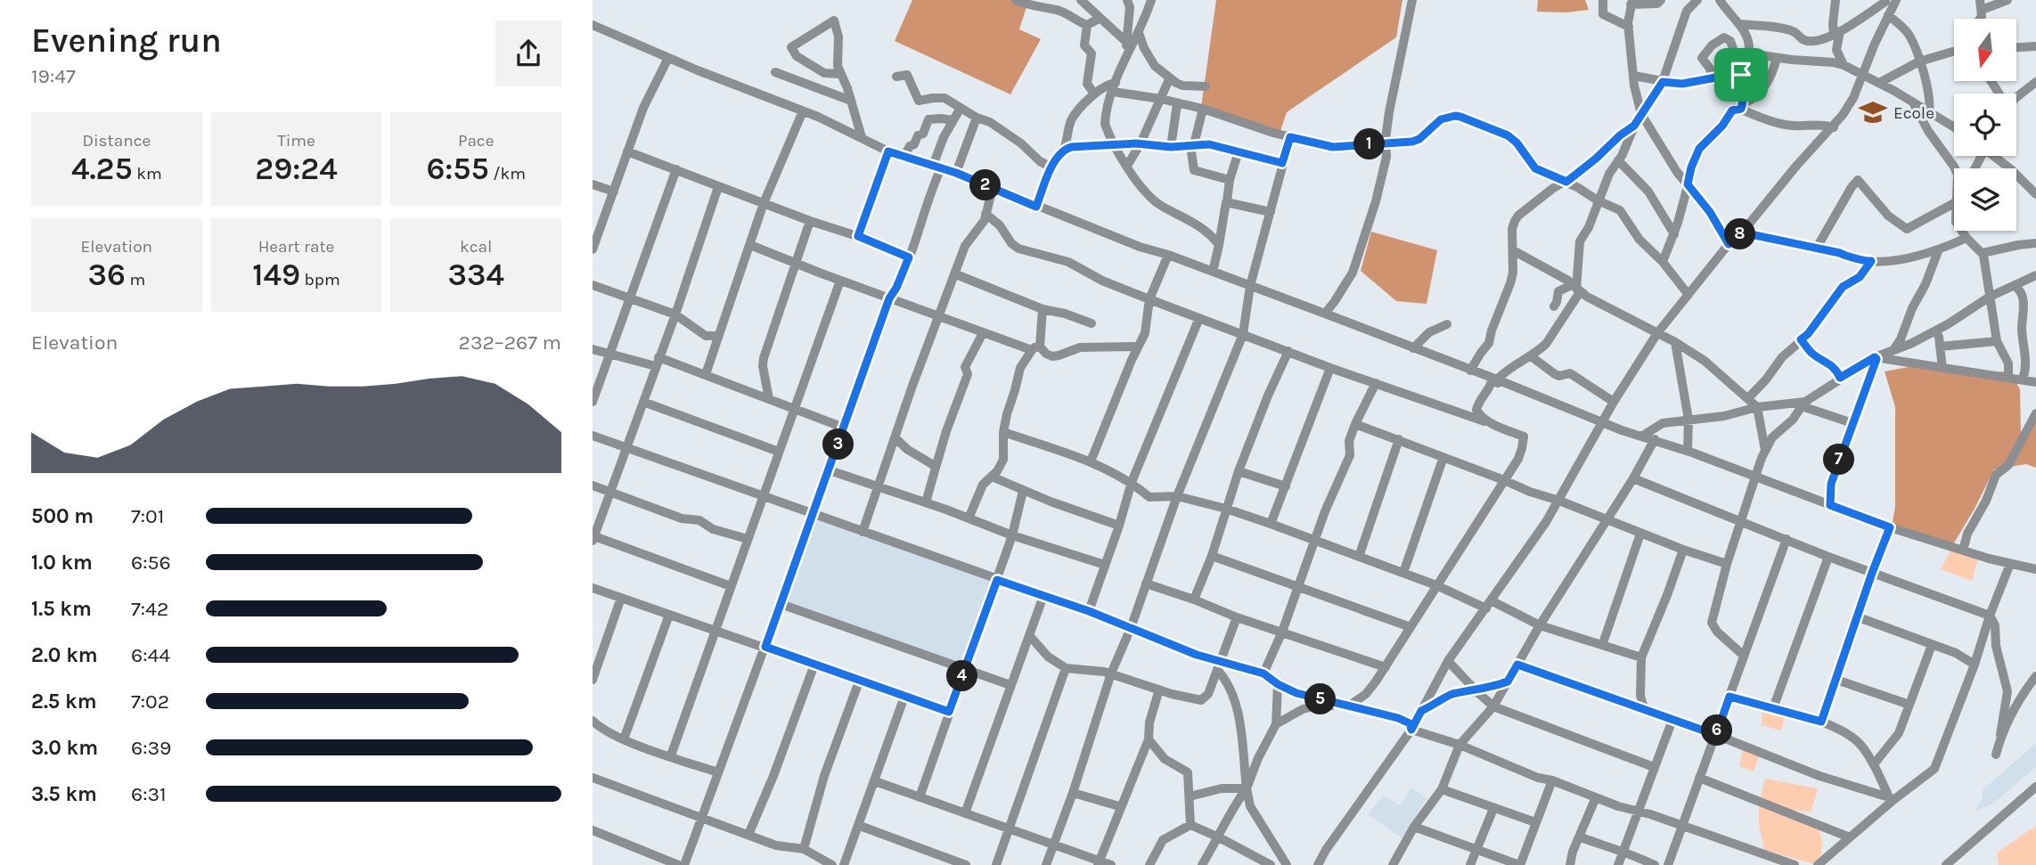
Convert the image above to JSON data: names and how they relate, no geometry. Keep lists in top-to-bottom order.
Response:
{
  "places": {
    "school or university": ["Ecole"]
  },
  "north": "bottom",
  "page": {
    "heading": ["Evening run", "19:47"],
    "stats": [
      ["Distance", "4.25 km"],
      ["Time", "29:24"],
      ["Pace", "6:55 /km"],
      ["Elevation", "36 m"],
      ["Heart rate", "149 bpm"],
      ["kcal", "334"]
    ],
    "pins": [
      "1",
      "2",
      "8",
      "3",
      "7",
      "4",
      "5",
      "6"
    ],
    "chart": ["Elevation", "232–267 m"],
    "list": [
      {
        "name": "500 m",
        "note": "7:01"
      },
      {
        "name": "1.0 km",
        "note": "6:56"
      },
      {
        "name": "1.5 km",
        "note": "7:42"
      },
      {
        "name": "2.0 km",
        "note": "6:44"
      },
      {
        "name": "2.5 km",
        "note": "7:02"
      },
      {
        "name": "3.0 km",
        "note": "6:39"
      },
      {
        "name": "3.5 km",
        "note": "6:31"
      }
    ]
  }
}
